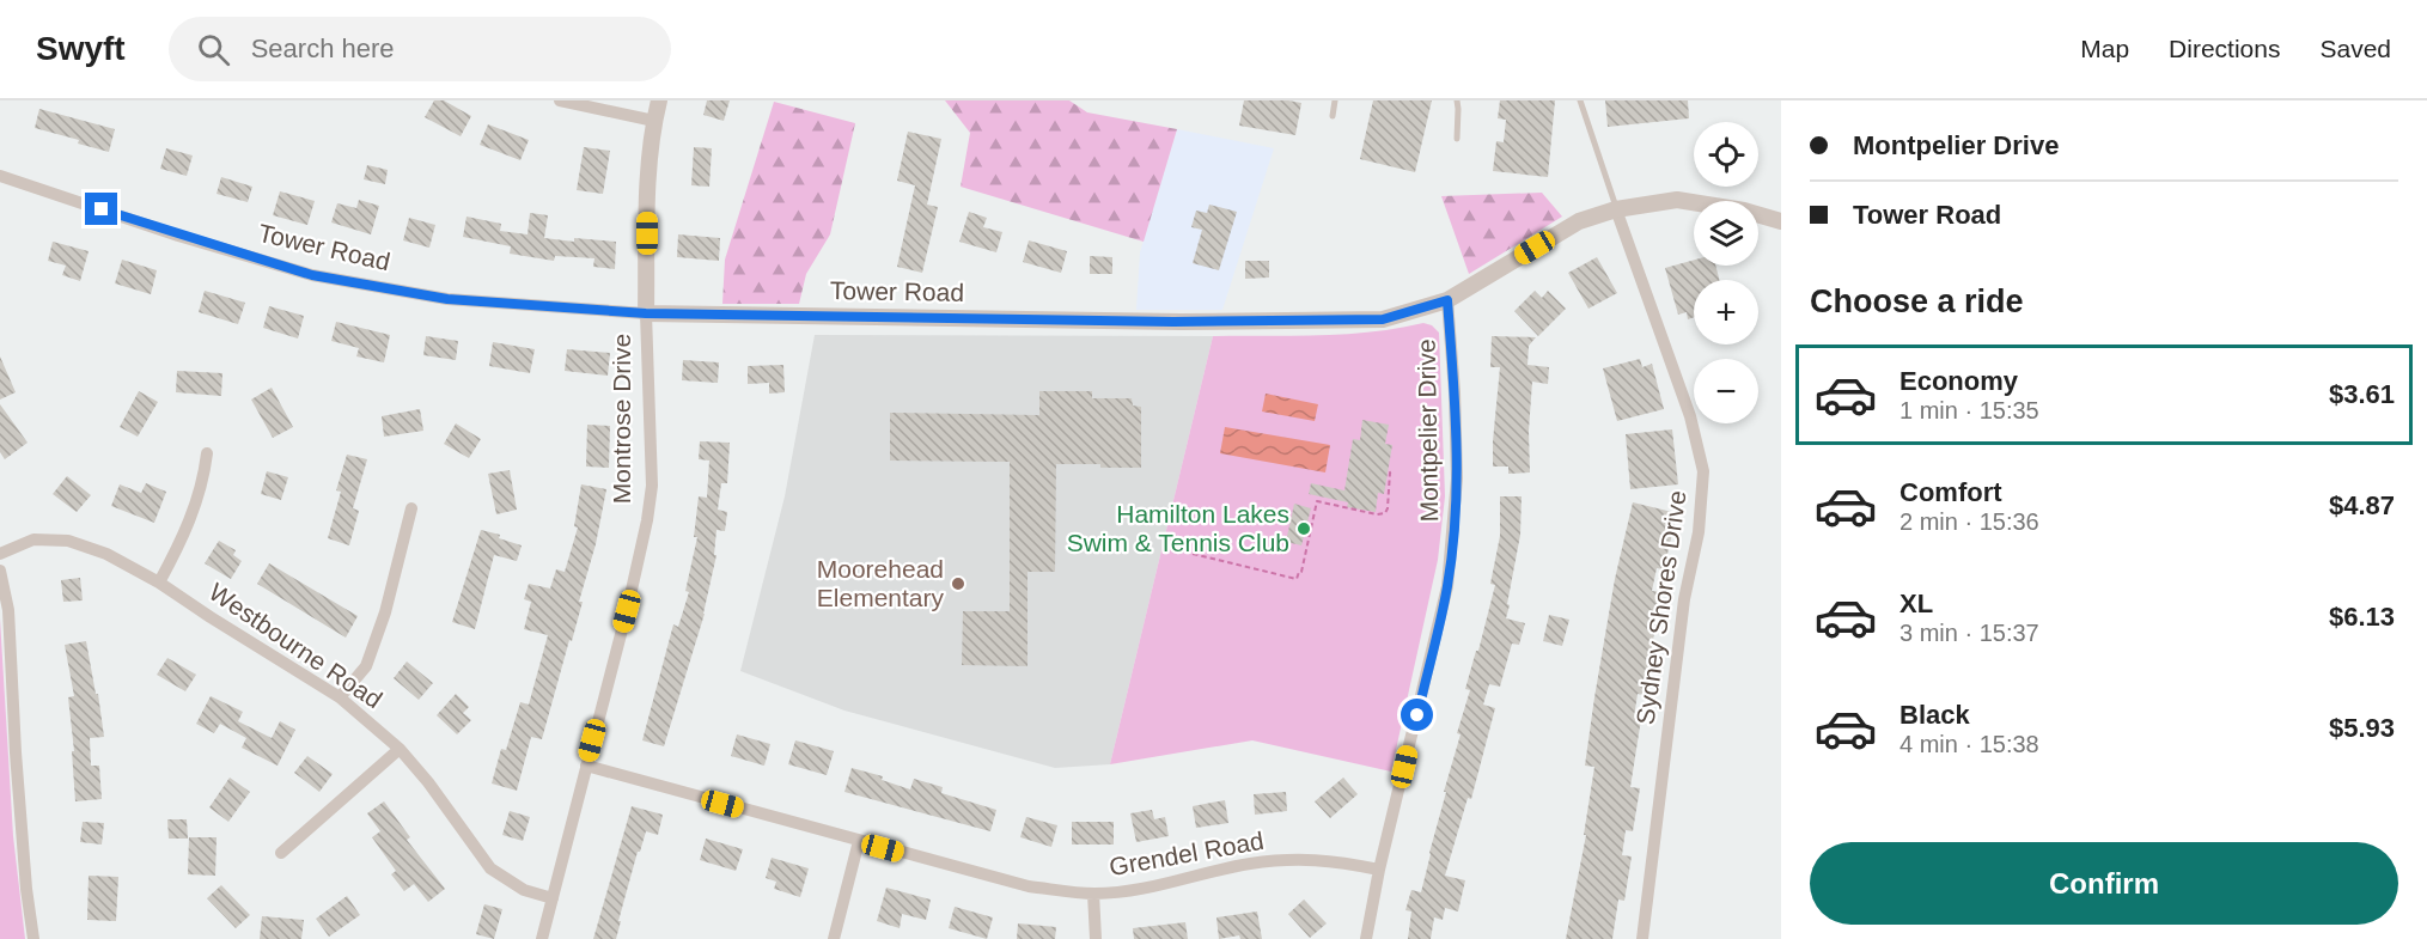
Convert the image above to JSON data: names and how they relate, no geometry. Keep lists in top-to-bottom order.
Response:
{
  "streets": {
    "street": [
      "Tower Road",
      "Montrose Drive",
      "Montpelier Drive",
      "Sydney Shores Drive",
      "Westbourne Road",
      "Grendel Road"
    ]
  },
  "crossings": [
    ["Tower Road", "Montrose Drive"],
    ["Tower Road", "Montpelier Drive"],
    ["Tower Road", "Sydney Shores Drive"],
    ["Montrose Drive", "Westbourne Road"],
    ["Montrose Drive", "Grendel Road"],
    ["Montpelier Drive", "Grendel Road"]
  ],
  "places": ["Hamilton Lakes Swim & Tennis Club", "Moorehead Elementary"],
  "page": {
    "header": "Swyft",
    "search": "Search here",
    "nav": ["Map", "Directions", "Saved"],
    "banner": ["Montpelier Drive", "Tower Road"],
    "map_buttons": ["+", "−"],
    "heading": "Choose a ride",
    "list": [
      {
        "name": "Economy",
        "note": "1 min · 15:35",
        "value": "$3.61"
      },
      {
        "name": "Comfort",
        "note": "2 min · 15:36",
        "value": "$4.87"
      },
      {
        "name": "XL",
        "note": "3 min · 15:37",
        "value": "$6.13"
      },
      {
        "name": "Black",
        "note": "4 min · 15:38",
        "value": "$5.93"
      }
    ],
    "buttons": "Confirm"
  }
}
